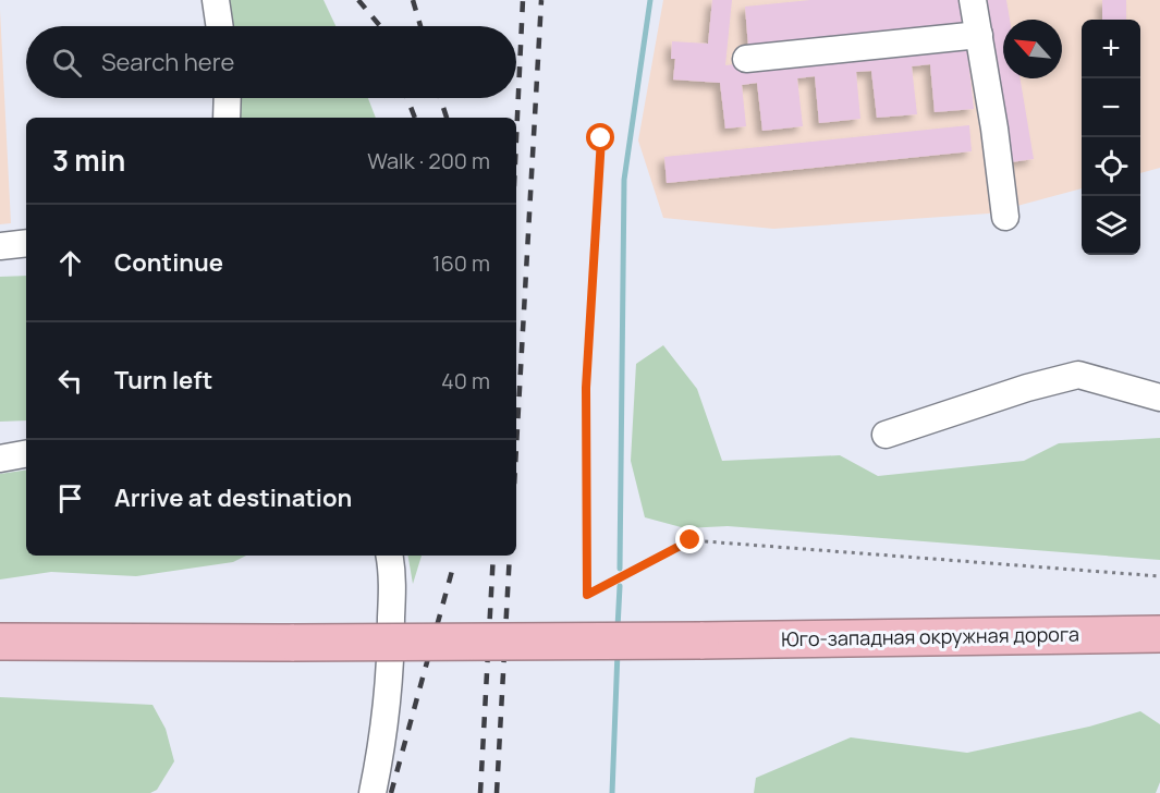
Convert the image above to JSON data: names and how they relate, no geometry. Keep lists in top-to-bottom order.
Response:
{
  "streets": {
    "highway": ["Юго-западная окружная дорога"]
  },
  "north": "top left",
  "page": {
    "map_buttons": ["+", "−"],
    "search": "Search here",
    "heading": ["3 min", "Walk · 200 m"],
    "list": [
      ["Continue", "160 m"],
      ["Turn left", "40 m"],
      "Arrive at destination"
    ]
  }
}
